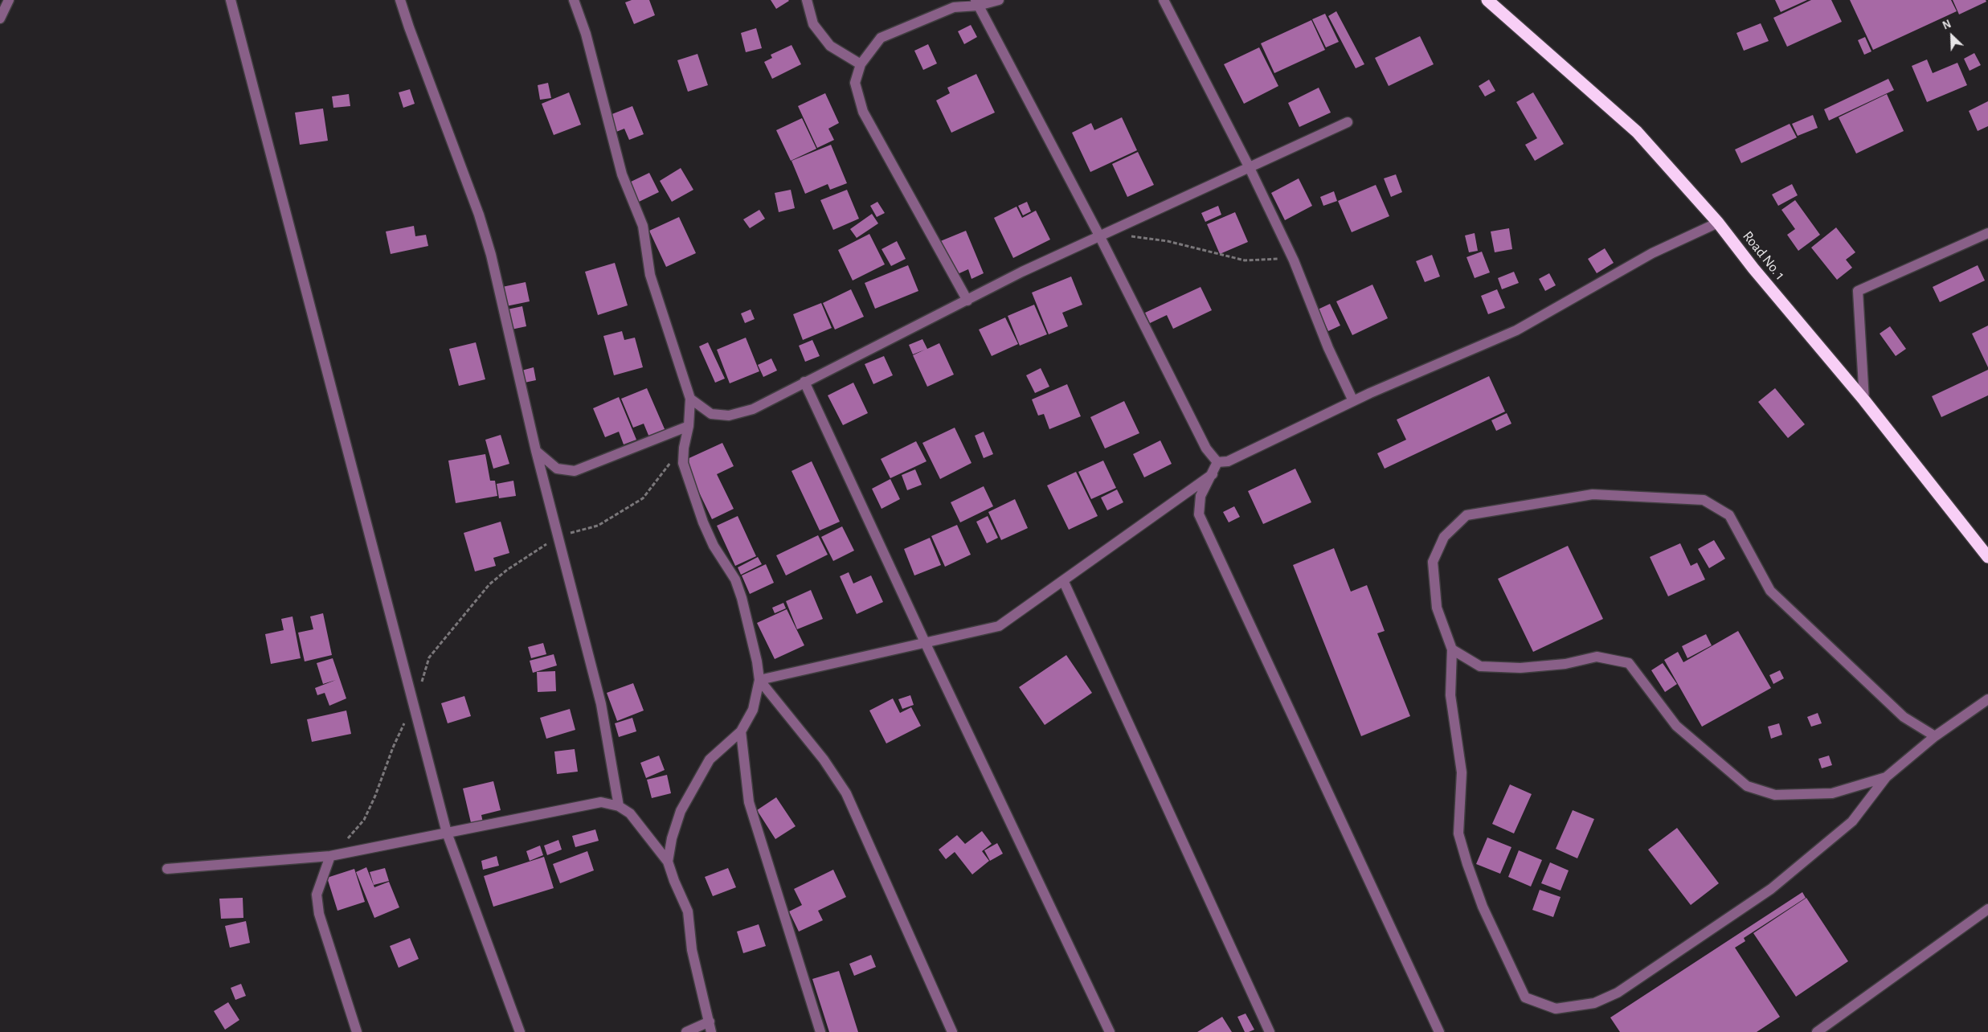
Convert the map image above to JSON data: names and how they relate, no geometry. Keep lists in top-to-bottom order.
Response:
{
  "streets": {
    "highway": ["Road No. 1"]
  },
  "north": "top left"
}
